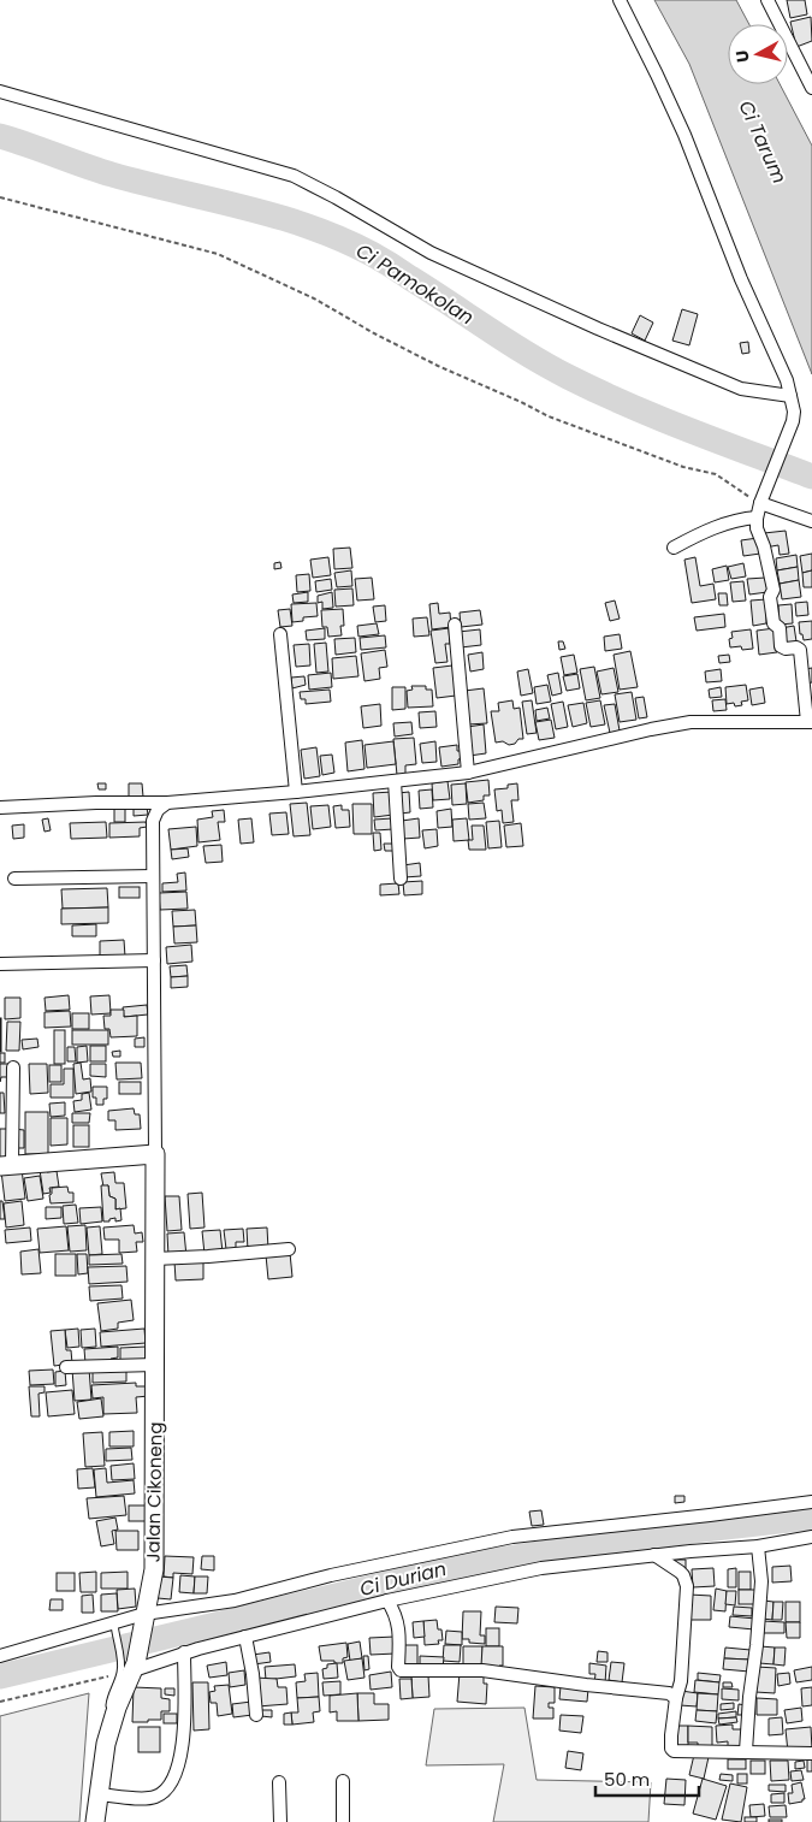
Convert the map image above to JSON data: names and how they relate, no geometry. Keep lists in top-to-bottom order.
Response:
{
  "streets": {
    "street": ["Jalan Cikoneng"]
  },
  "water": ["Ci Tarum", "Ci Pamokolan", "Ci Durian"],
  "scale_bar": "50 m",
  "north": "left"
}
